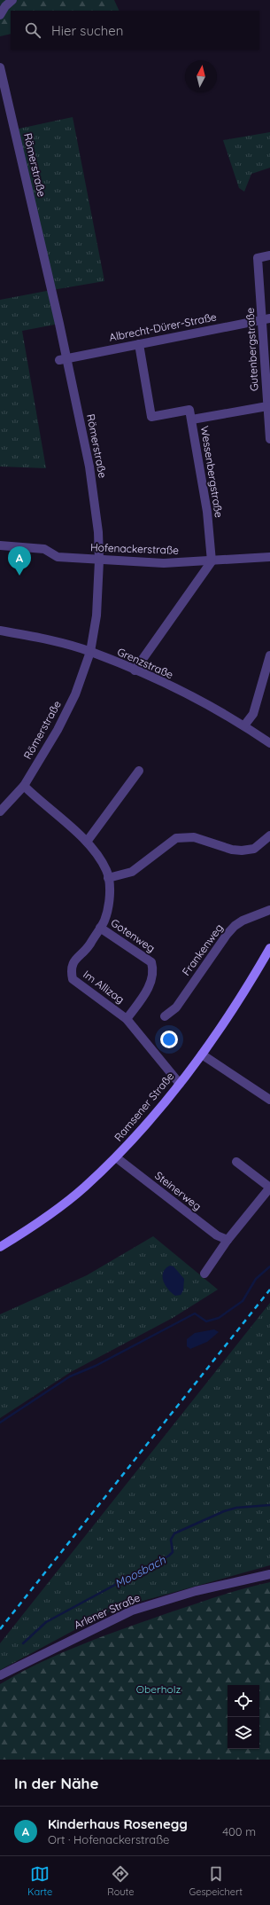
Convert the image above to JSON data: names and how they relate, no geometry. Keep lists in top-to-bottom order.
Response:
{
  "streets": {
    "main road": ["Ramsener Straße"],
    "street": [
      "Römerstraße",
      "Albrecht-Dürer-Straße",
      "Gutenbergstraße",
      "Wessenbergstraße",
      "Hofenackerstraße",
      "Grenzstraße",
      "Gotenweg",
      "Frankenweg",
      "Im Allizag",
      "Steinerweg",
      "Arlener Straße"
    ]
  },
  "crossings": [
    ["Römerstraße", "Albrecht-Dürer-Straße"],
    ["Römerstraße", "Hofenackerstraße"],
    ["Römerstraße", "Grenzstraße"],
    ["Römerstraße", "Im Allizag"],
    ["Albrecht-Dürer-Straße", "Gutenbergstraße"],
    ["Gutenbergstraße", "Wessenbergstraße"],
    ["Wessenbergstraße", "Hofenackerstraße"],
    ["Gotenweg", "Im Allizag"],
    ["Im Allizag", "Ramsener Straße"],
    ["Ramsener Straße", "Steinerweg"]
  ],
  "water": ["Moosbach"],
  "parks": ["Oberholz"],
  "north": "top",
  "page": {
    "search": "Hier suchen",
    "pins": "A",
    "heading": "In der Nähe",
    "list": [
      {
        "mark": "A",
        "name": "Kinderhaus Rosenegg",
        "note": "Ort · Hofenackerstraße",
        "value": "400 m"
      }
    ],
    "nav": ["Karte", "Route", "Gespeichert"]
  }
}
